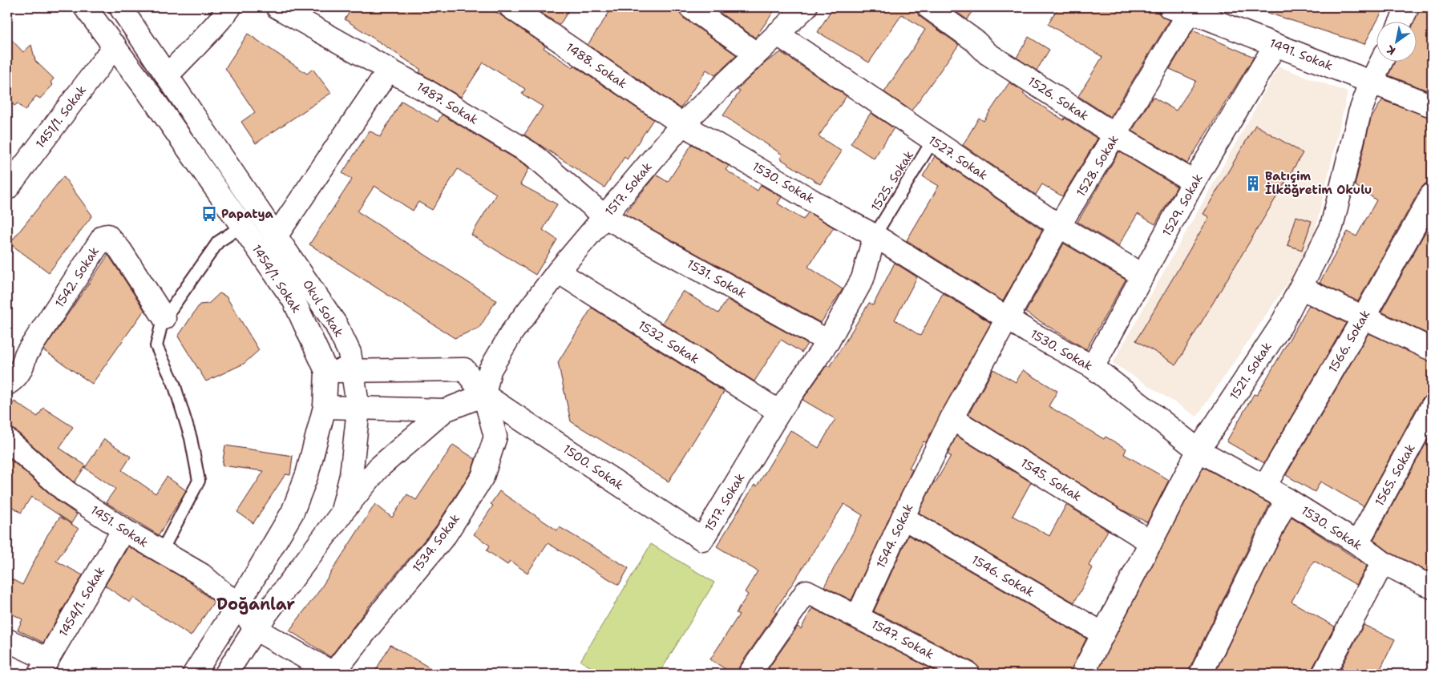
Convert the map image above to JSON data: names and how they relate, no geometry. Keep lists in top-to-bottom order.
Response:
{
  "streets": {
    "street": [
      "1491. Sokak",
      "1488. Sokak",
      "1526. Sokak",
      "1487. Sokak",
      "1451/1. Sokak",
      "1527. Sokak",
      "1528. Sokak",
      "1530. Sokak",
      "1517. Sokak",
      "1529. Sokak",
      "1542. Sokak",
      "1454/1. Sokak",
      "1531. Sokak",
      "Okul Sokak",
      "1566. Sokak",
      "1532. Sokak",
      "1521. Sokak",
      "1500. Sokak",
      "1565. Sokak",
      "1545. Sokak",
      "1451. Sokak",
      "1544. Sokak",
      "1534. Sokak",
      "1546. Sokak",
      "1547. Sokak"
    ],
    "lane": ["1525. Sokak"]
  },
  "crossings": [
    ["1491. Sokak", "1528. Sokak"],
    ["1491. Sokak", "1529. Sokak"],
    ["1491. Sokak", "1521. Sokak"],
    ["1488. Sokak", "1530. Sokak"],
    ["1488. Sokak", "1517. Sokak"],
    ["1526. Sokak", "1528. Sokak"],
    ["1526. Sokak", "1529. Sokak"],
    ["1487. Sokak", "1517. Sokak"],
    ["1487. Sokak", "1531. Sokak"],
    ["1451/1. Sokak", "1454/1. Sokak"],
    ["1527. Sokak", "1528. Sokak"],
    ["1527. Sokak", "1525. Sokak"],
    ["1527. Sokak", "1517. Sokak"],
    ["1527. Sokak", "1529. Sokak"],
    ["1528. Sokak", "1530. Sokak"],
    ["1528. Sokak", "1544. Sokak"],
    ["1525. Sokak", "1530. Sokak"],
    ["1525. Sokak", "1517. Sokak"],
    ["1530. Sokak", "1517. Sokak"],
    ["1530. Sokak", "1529. Sokak"],
    ["1530. Sokak", "1566. Sokak"],
    ["1530. Sokak", "1521. Sokak"],
    ["1530. Sokak", "1565. Sokak"],
    ["1530. Sokak", "1544. Sokak"],
    ["1517. Sokak", "1531. Sokak"],
    ["1517. Sokak", "1532. Sokak"],
    ["1517. Sokak", "1500. Sokak"],
    ["1517. Sokak", "1534. Sokak"],
    ["1454/1. Sokak", "1451. Sokak"],
    ["1521. Sokak", "1545. Sokak"],
    ["1521. Sokak", "1546. Sokak"],
    ["1500. Sokak", "1534. Sokak"],
    ["1545. Sokak", "1544. Sokak"],
    ["1544. Sokak", "1546. Sokak"],
    ["1544. Sokak", "1547. Sokak"]
  ],
  "districts": ["Doğanlar"],
  "places": {
    "building": ["Batıçim İlköğretim Okulu"],
    "bus stop": ["Papatya"]
  },
  "north": "bottom left"
}
